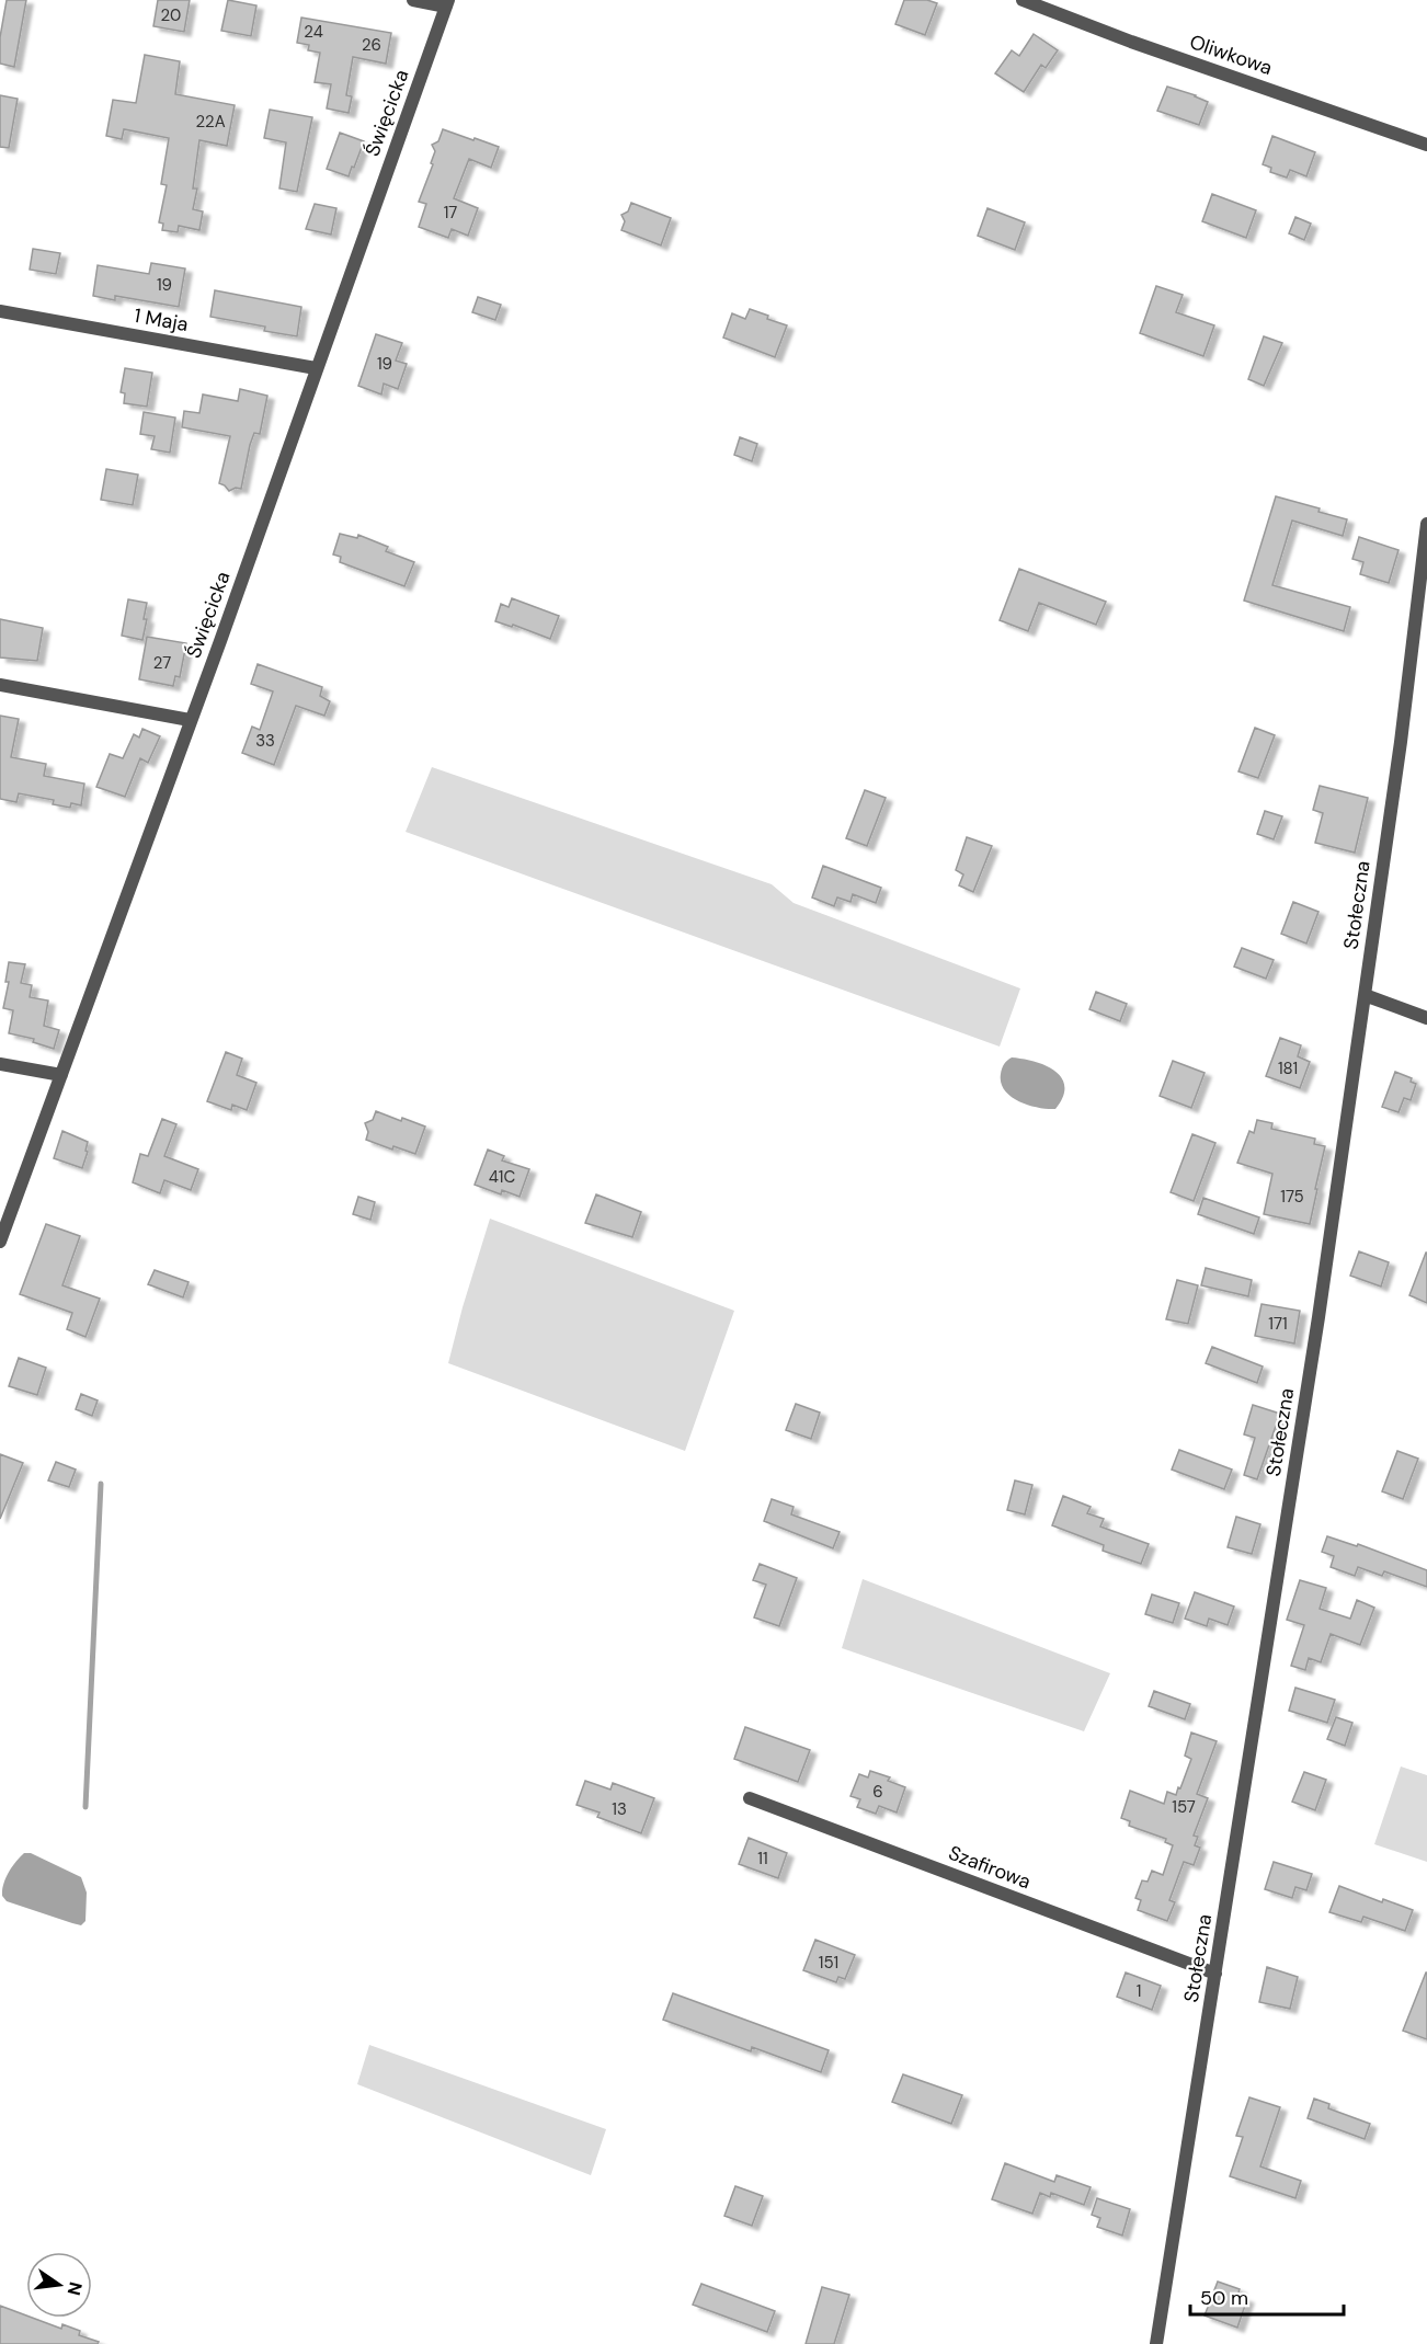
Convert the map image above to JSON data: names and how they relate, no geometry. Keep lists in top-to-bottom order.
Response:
{
  "streets": {
    "street": [
      "Oliwkowa",
      "Święcicka",
      "1 Maja",
      "Stołeczna",
      "Szafirowa"
    ]
  },
  "crossings": [
    ["Święcicka", "1 Maja"],
    ["Stołeczna", "Szafirowa"]
  ],
  "house_numbers": [
    "20",
    "24",
    "26",
    "22A",
    "17",
    "19",
    "19",
    "27",
    "33",
    "181",
    "41C",
    "175",
    "171",
    "6",
    "157",
    "13",
    "11",
    "151",
    "1"
  ],
  "scale_bar": "50 m",
  "north": "right"
}
